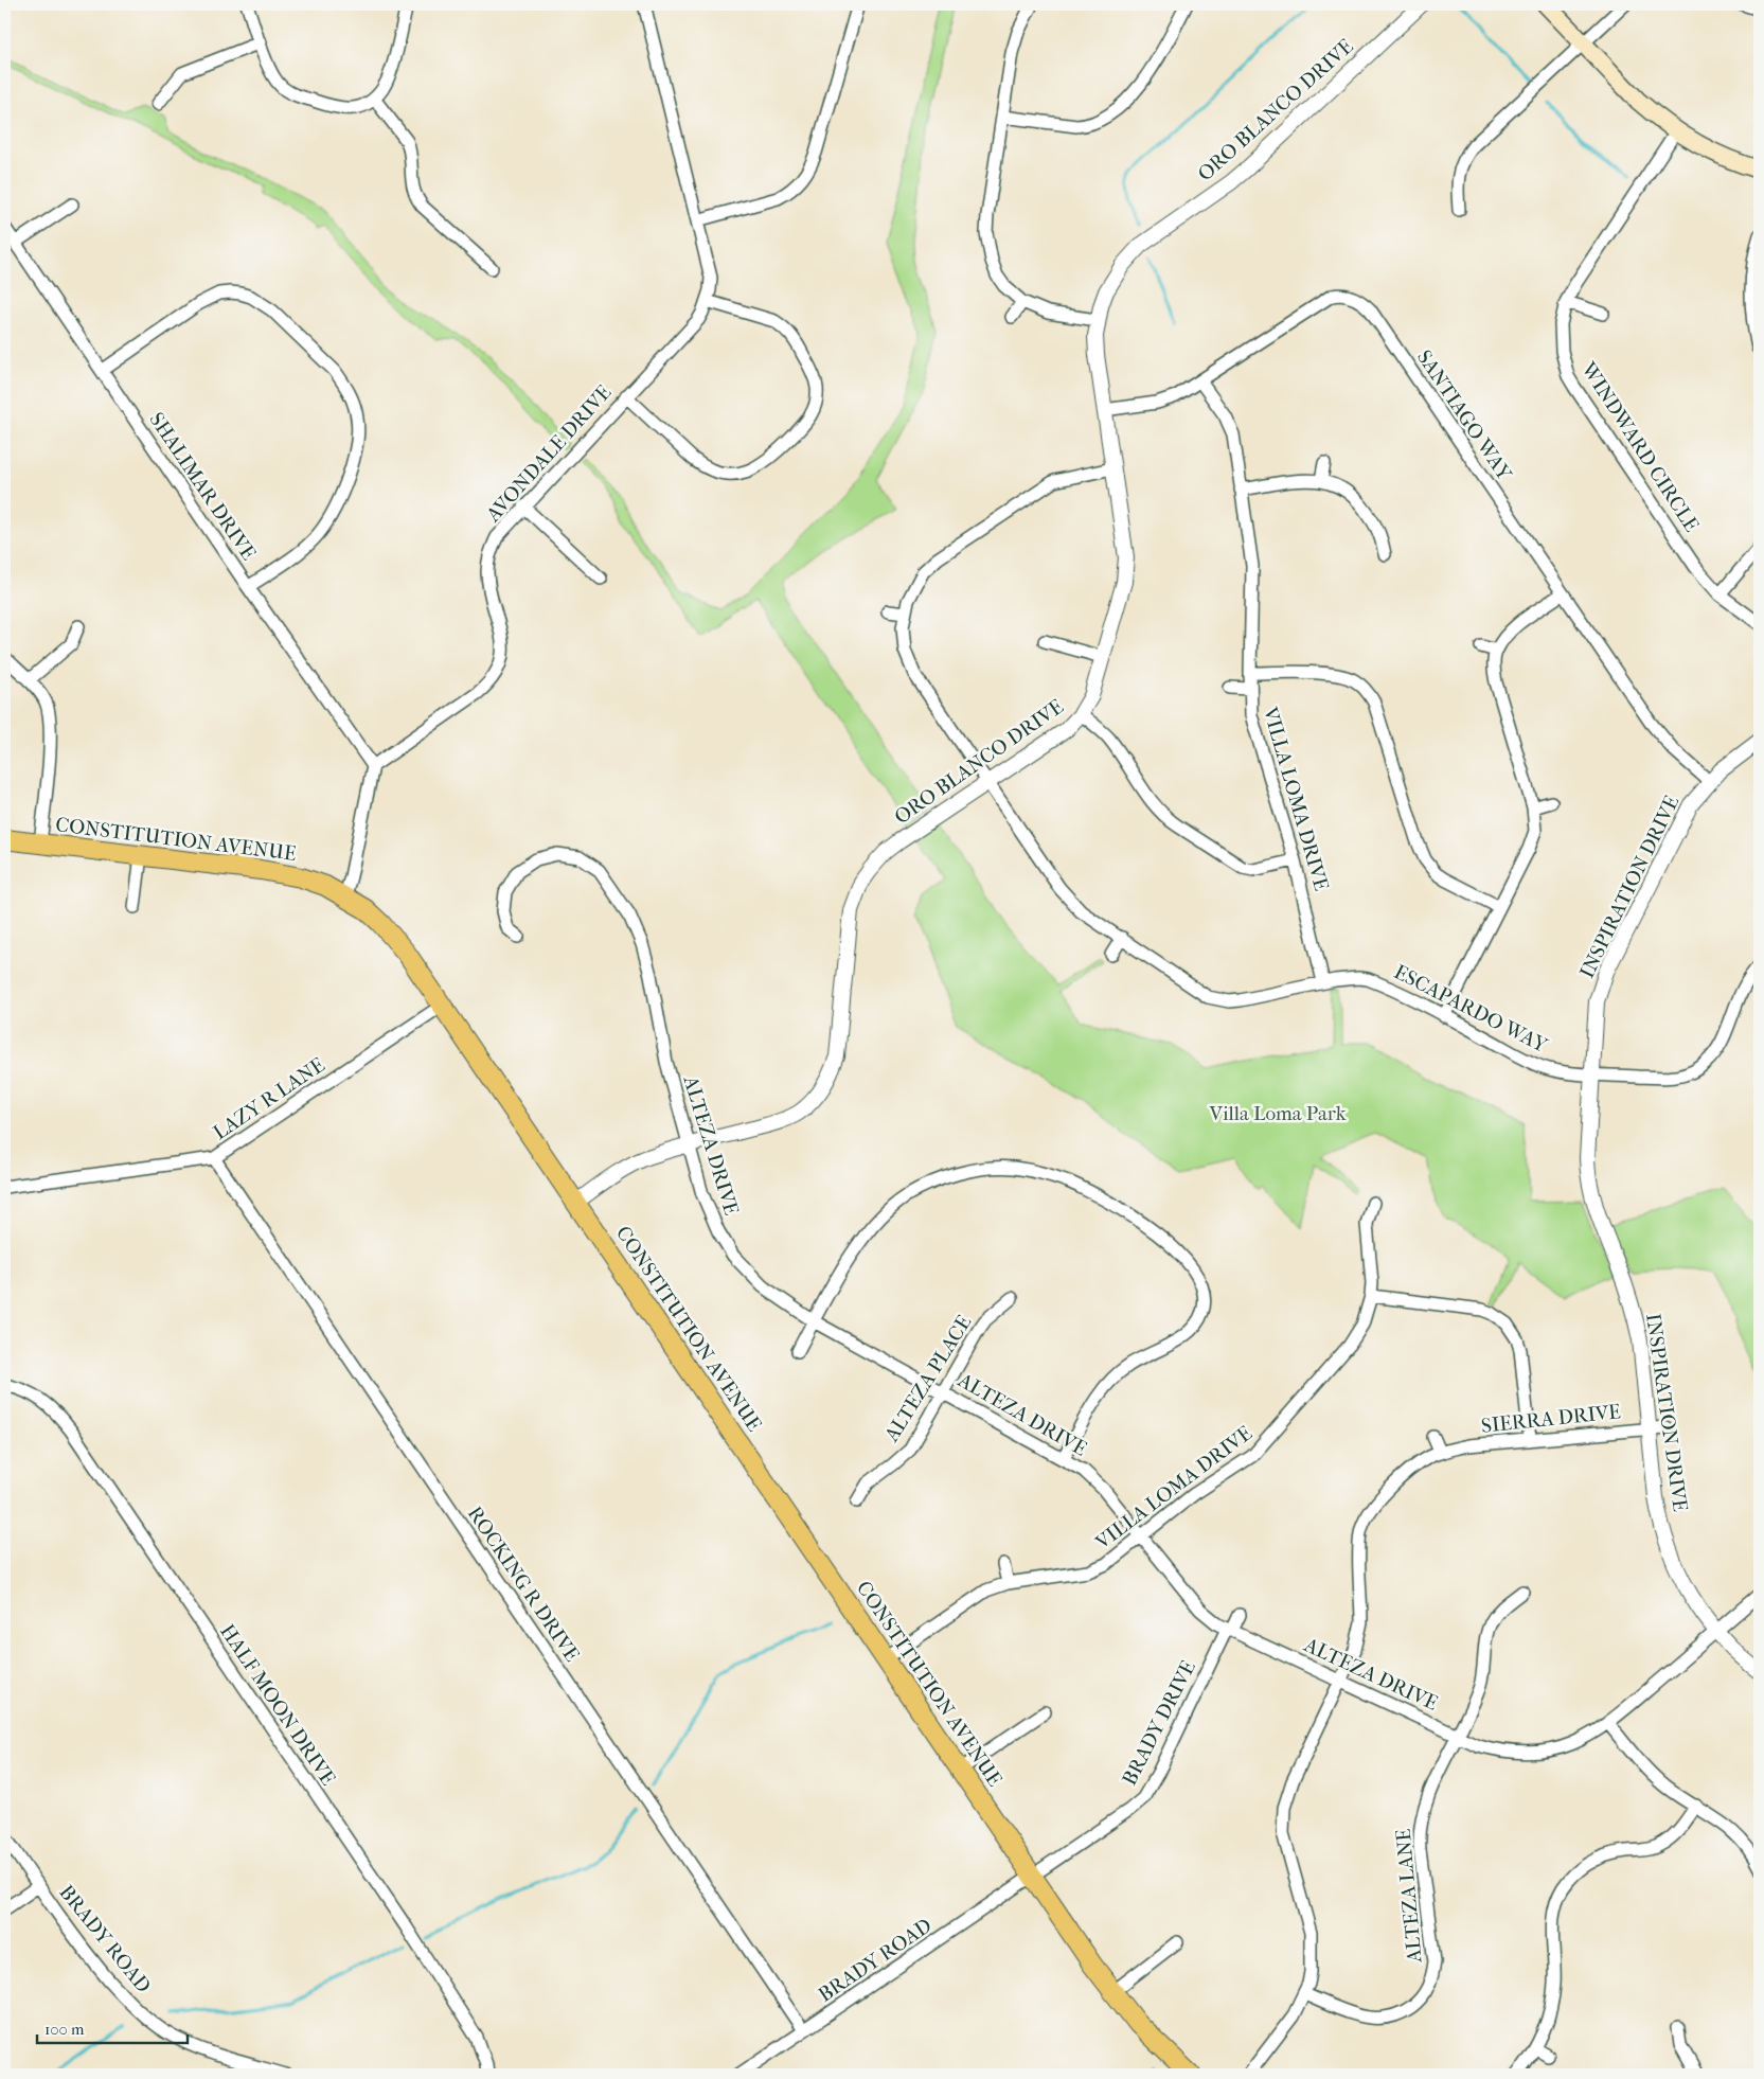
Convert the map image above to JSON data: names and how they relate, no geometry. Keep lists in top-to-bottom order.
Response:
{
  "streets": {
    "main road": ["CONSTITUTION AVENUE"],
    "street": [
      "ORO BLANCO DRIVE",
      "SANTIAGO WAY",
      "WINDWARD CIRCLE",
      "AVONDALE DRIVE",
      "SHALIMAR DRIVE",
      "VILLA LOMA DRIVE",
      "INSPIRATION DRIVE",
      "ESCAPARDO WAY",
      "LAZY R LANE",
      "ALTEZA DRIVE",
      "ALTEZA PLACE",
      "SIERRA DRIVE",
      "ROCKING R DRIVE",
      "HALF MOON DRIVE",
      "BRADY DRIVE",
      "ALTEZA LANE",
      "BRADY ROAD"
    ]
  },
  "crossings": [
    ["ORO BLANCO DRIVE", "SANTIAGO WAY"],
    ["ORO BLANCO DRIVE", "CONSTITUTION AVENUE"],
    ["ORO BLANCO DRIVE", "ESCAPARDO WAY"],
    ["ORO BLANCO DRIVE", "ALTEZA DRIVE"],
    ["SANTIAGO WAY", "VILLA LOMA DRIVE"],
    ["SANTIAGO WAY", "INSPIRATION DRIVE"],
    ["AVONDALE DRIVE", "SHALIMAR DRIVE"],
    ["VILLA LOMA DRIVE", "CONSTITUTION AVENUE"],
    ["VILLA LOMA DRIVE", "ESCAPARDO WAY"],
    ["VILLA LOMA DRIVE", "ALTEZA DRIVE"],
    ["CONSTITUTION AVENUE", "LAZY R LANE"],
    ["CONSTITUTION AVENUE", "BRADY DRIVE"],
    ["CONSTITUTION AVENUE", "BRADY ROAD"],
    ["INSPIRATION DRIVE", "ESCAPARDO WAY"],
    ["INSPIRATION DRIVE", "ALTEZA DRIVE"],
    ["INSPIRATION DRIVE", "SIERRA DRIVE"],
    ["LAZY R LANE", "ROCKING R DRIVE"],
    ["ALTEZA DRIVE", "ALTEZA PLACE"],
    ["ALTEZA DRIVE", "SIERRA DRIVE"],
    ["ALTEZA DRIVE", "BRADY DRIVE"],
    ["ALTEZA DRIVE", "ALTEZA LANE"],
    ["SIERRA DRIVE", "ALTEZA LANE"],
    ["ROCKING R DRIVE", "BRADY ROAD"],
    ["BRADY DRIVE", "BRADY ROAD"]
  ],
  "parks": ["Villa Loma Park"],
  "scale_bar": "100 m"
}
